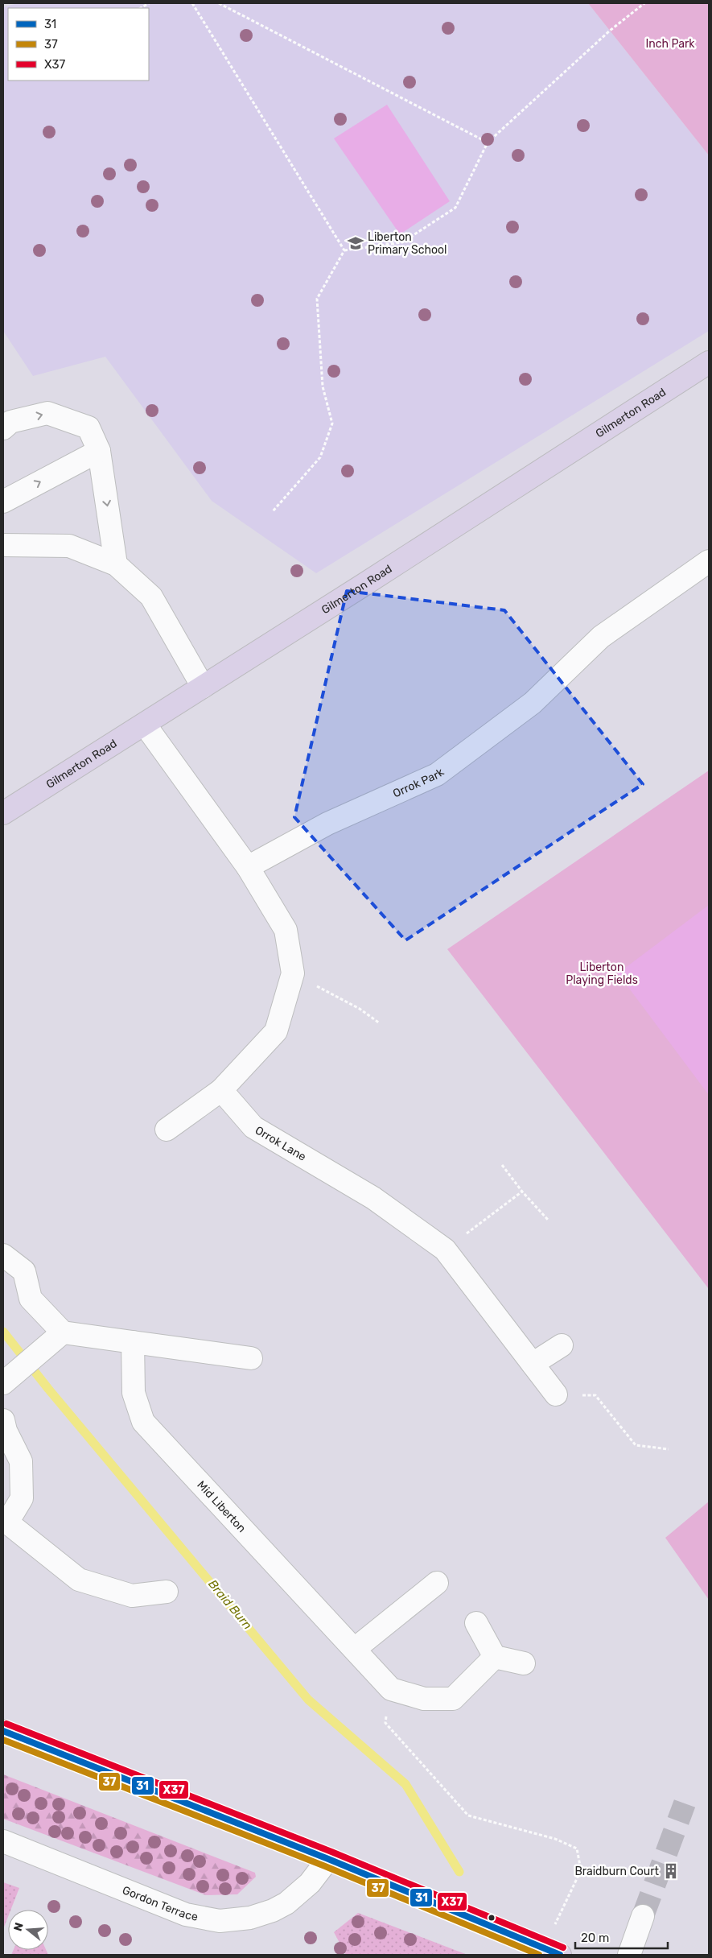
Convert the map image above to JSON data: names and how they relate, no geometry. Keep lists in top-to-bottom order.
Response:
{
  "streets": {
    "main road": ["Gilmerton Road"],
    "street": [
      "Orrok Park",
      "Orrok Lane",
      "Mid Liberton",
      "Gordon Terrace"
    ]
  },
  "water": ["Braid Burn"],
  "parks": ["Inch Park", "Liberton Playing Fields"],
  "places": {
    "school or university": ["Liberton Primary School"],
    "building": ["Braidburn Court"]
  },
  "lines": ["transit line X37", "transit line 31", "transit line 37"],
  "legend": ["31", "37", "X37"],
  "scale_bar": "20 m",
  "north": "left"
}
